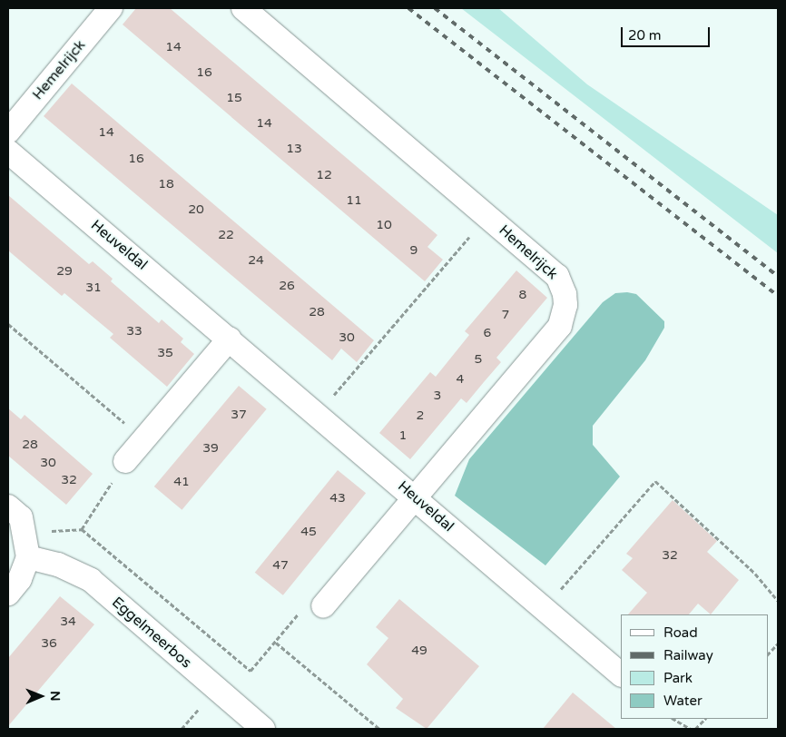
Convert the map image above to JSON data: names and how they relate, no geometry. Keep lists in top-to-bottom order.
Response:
{
  "streets": {
    "street": ["Hemelrijck", "Heuveldal", "Eggelmeerbos"]
  },
  "crossings": [
    ["Hemelrijck", "Heuveldal"]
  ],
  "house_numbers": [
    "14",
    "16",
    "15",
    "14",
    "14",
    "13",
    "16",
    "12",
    "18",
    "11",
    "20",
    "10",
    "22",
    "9",
    "24",
    "29",
    "26",
    "31",
    "8",
    "28",
    "7",
    "33",
    "6",
    "30",
    "35",
    "5",
    "4",
    "3",
    "37",
    "2",
    "1",
    "28",
    "39",
    "30",
    "32",
    "41",
    "43",
    "45",
    "32",
    "47",
    "34",
    "36",
    "49"
  ],
  "legend": [
    "Road",
    "Railway",
    "Park",
    "Water"
  ],
  "scale_bar": "20 m",
  "north": "right"
}
